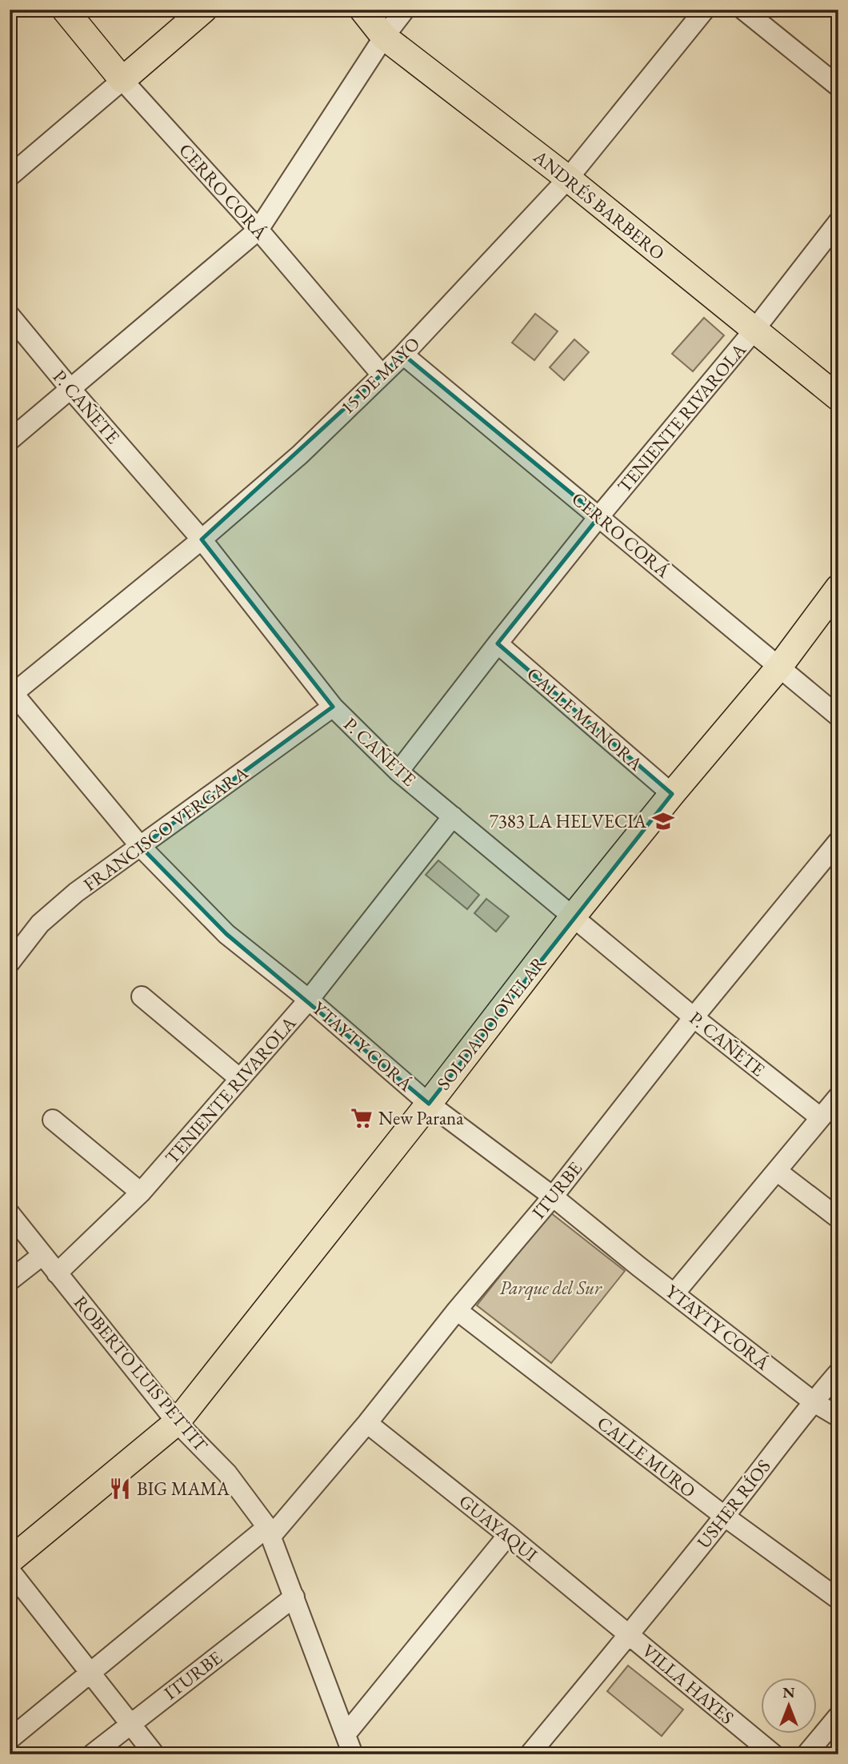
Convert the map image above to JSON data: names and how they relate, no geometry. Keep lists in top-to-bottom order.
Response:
{
  "streets": {
    "main road": ["CERRO CORÁ", "ANDRÉS BARBERO", "SOLDADO OVELAR"],
    "street": [
      "15 DE MAYO",
      "P. CAÑETE",
      "TENIENTE RIVAROLA",
      "CALLE MANORA",
      "FRANCISCO VERGARA",
      "YTAYTY CORÁ",
      "ITURBE",
      "ROBERTO LUIS PETTIT",
      "CALLE MURO",
      "USHER RÍOS",
      "GUAYAQUI",
      "VILLA HAYES"
    ]
  },
  "crossings": [
    ["CERRO CORÁ", "15 DE MAYO"],
    ["CERRO CORÁ", "TENIENTE RIVAROLA"],
    ["CERRO CORÁ", "SOLDADO OVELAR"],
    ["ANDRÉS BARBERO", "15 DE MAYO"],
    ["ANDRÉS BARBERO", "TENIENTE RIVAROLA"],
    ["15 DE MAYO", "P. CAÑETE"],
    ["15 DE MAYO", "YTAYTY CORÁ"],
    ["P. CAÑETE", "TENIENTE RIVAROLA"],
    ["P. CAÑETE", "FRANCISCO VERGARA"],
    ["P. CAÑETE", "SOLDADO OVELAR"],
    ["P. CAÑETE", "ITURBE"],
    ["TENIENTE RIVAROLA", "CALLE MANORA"],
    ["TENIENTE RIVAROLA", "YTAYTY CORÁ"],
    ["TENIENTE RIVAROLA", "ROBERTO LUIS PETTIT"],
    ["CALLE MANORA", "SOLDADO OVELAR"],
    ["FRANCISCO VERGARA", "YTAYTY CORÁ"],
    ["SOLDADO OVELAR", "YTAYTY CORÁ"],
    ["SOLDADO OVELAR", "ROBERTO LUIS PETTIT"],
    ["YTAYTY CORÁ", "ITURBE"],
    ["YTAYTY CORÁ", "USHER RÍOS"],
    ["ITURBE", "ROBERTO LUIS PETTIT"],
    ["ITURBE", "CALLE MURO"],
    ["ITURBE", "GUAYAQUI"],
    ["CALLE MURO", "USHER RÍOS"],
    ["USHER RÍOS", "GUAYAQUI"],
    ["USHER RÍOS", "VILLA HAYES"],
    ["GUAYAQUI", "VILLA HAYES"]
  ],
  "parks": ["Parque del Sur"],
  "places": {
    "school or university": ["7383 LA HELVECIA"],
    "supermarket": ["New Parana"],
    "restaurant": ["BIG MAMA"]
  },
  "north": "top"
}
